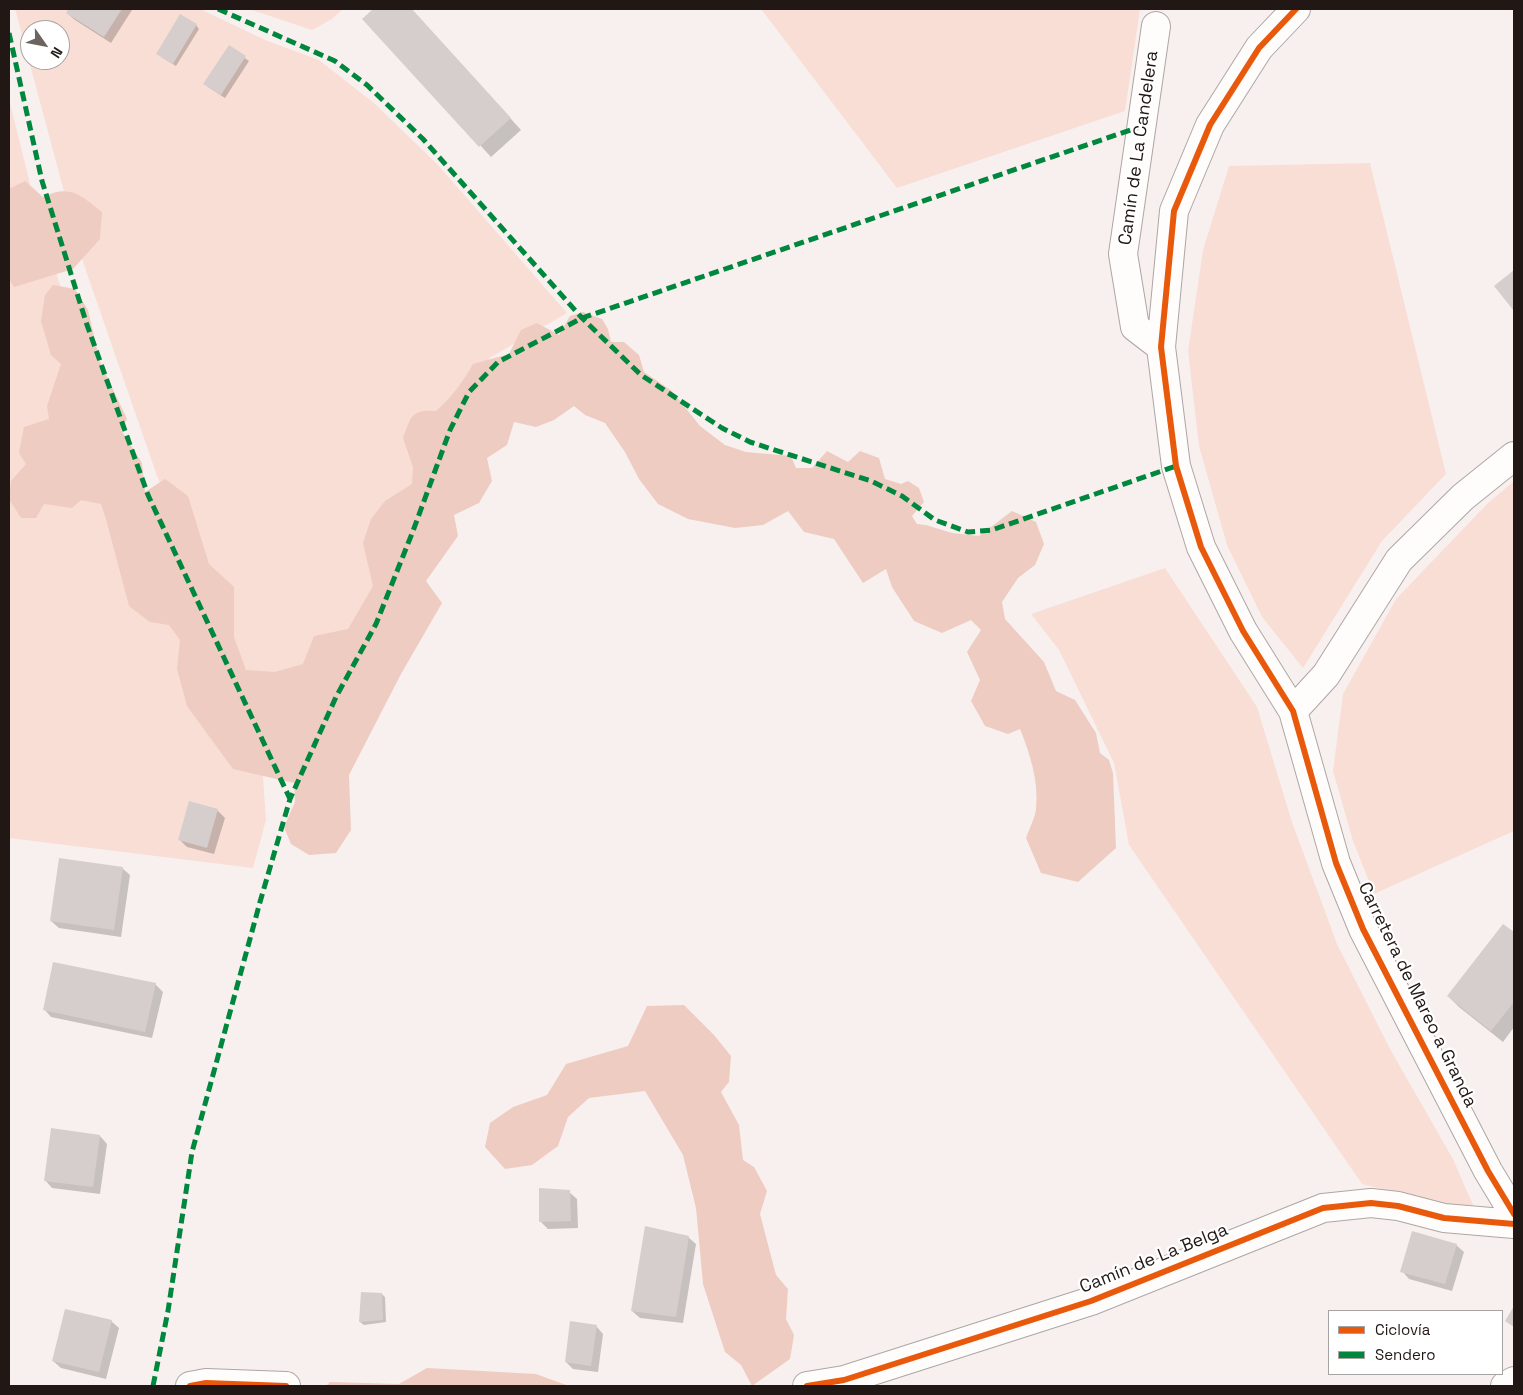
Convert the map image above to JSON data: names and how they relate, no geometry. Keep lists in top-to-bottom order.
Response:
{
  "streets": {
    "street": ["Camín de La Candelera", "Carretera de Mareo a Granda", "Camín de La Belga"]
  },
  "crossings": [
    ["Camín de La Candelera", "Carretera de Mareo a Granda"]
  ],
  "legend": ["Ciclovía", "Sendero"],
  "north": "bottom right"
}
